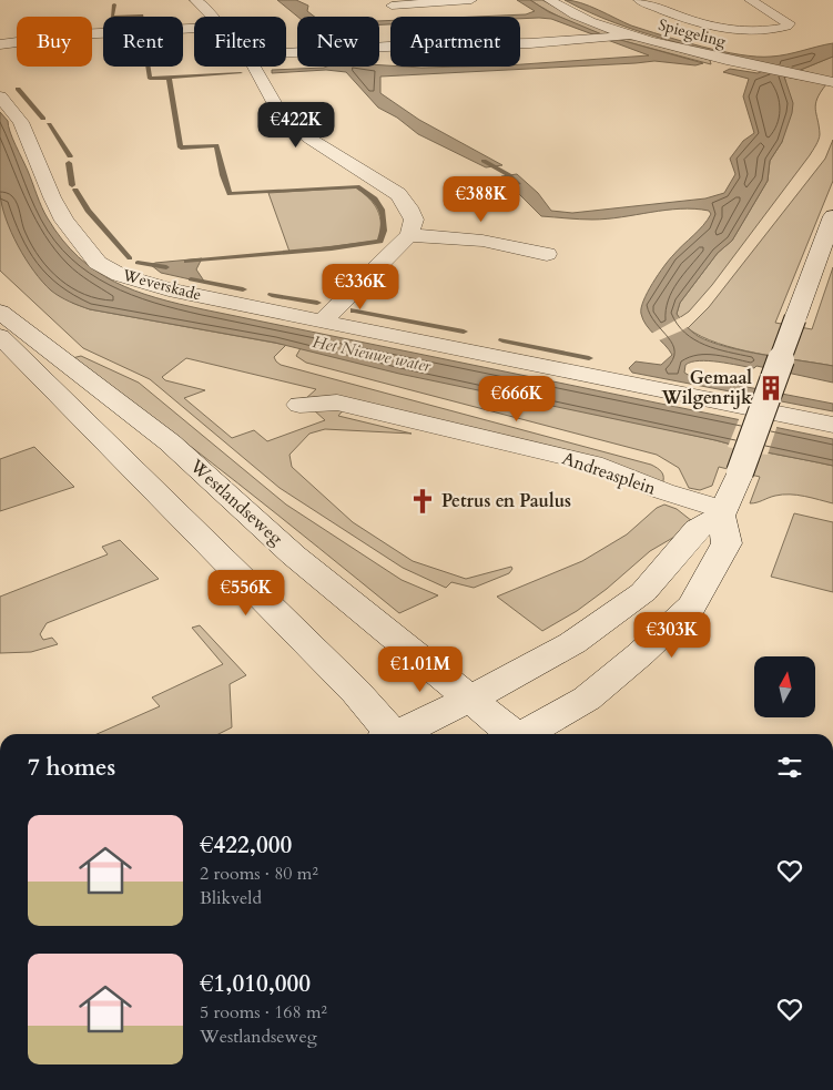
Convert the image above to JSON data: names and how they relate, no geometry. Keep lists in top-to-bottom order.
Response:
{
  "streets": {
    "street": [
      "Spiegeling",
      "Weverskade",
      "Andreasplein",
      "Westlandseweg"
    ]
  },
  "water": ["Het Nieuwe water"],
  "places": {
    "building": ["Gemaal Wilgenrijk"],
    "church": ["Petrus en Paulus"]
  },
  "north": "top",
  "page": {
    "chip": [
      "Buy",
      "Rent",
      "Filters",
      "New",
      "Apartment"
    ],
    "price": [
      "€422K",
      "€388K",
      "€336K",
      "€666K",
      "€556K",
      "€303K",
      "€1.01M"
    ],
    "heading": "7 homes",
    "list": [
      {
        "name": "€422,000",
        "note": "2 rooms · 80 m² · Blikveld"
      },
      {
        "name": "€1,010,000",
        "note": "5 rooms · 168 m² · Westlandseweg"
      }
    ]
  }
}
